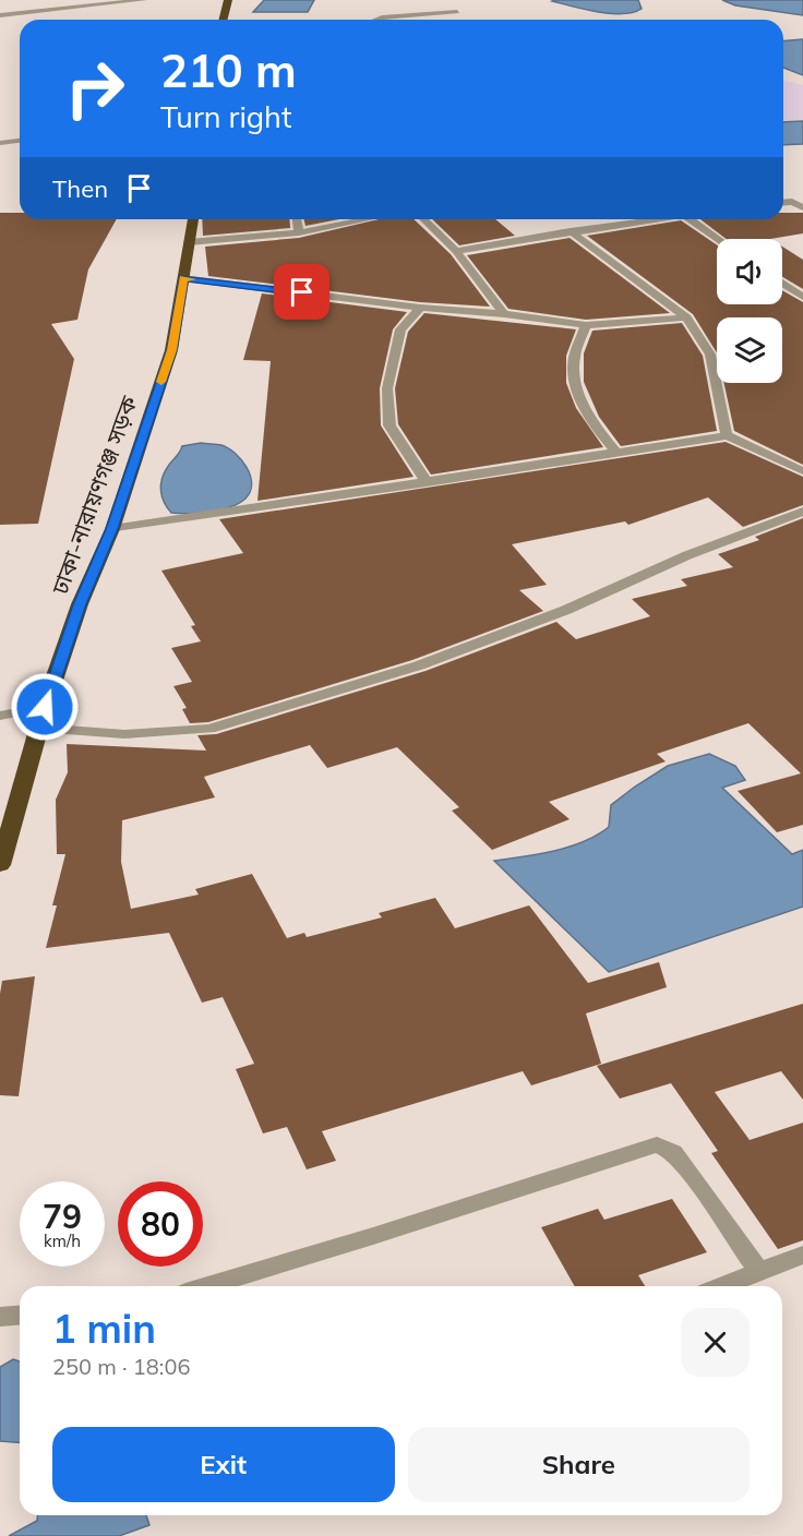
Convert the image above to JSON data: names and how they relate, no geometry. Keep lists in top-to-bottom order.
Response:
{
  "streets": {
    "highway": ["ঢাকা-নারায়ণগঞ্জ সড়ক"]
  },
  "page": {
    "turn": ["210 m", "Turn right"],
    "then": "Then",
    "speed": "79 km/h",
    "limit": "80",
    "heading": ["1 min", "250 m · 18:06"],
    "buttons": ["Exit", "Share"]
  }
}
